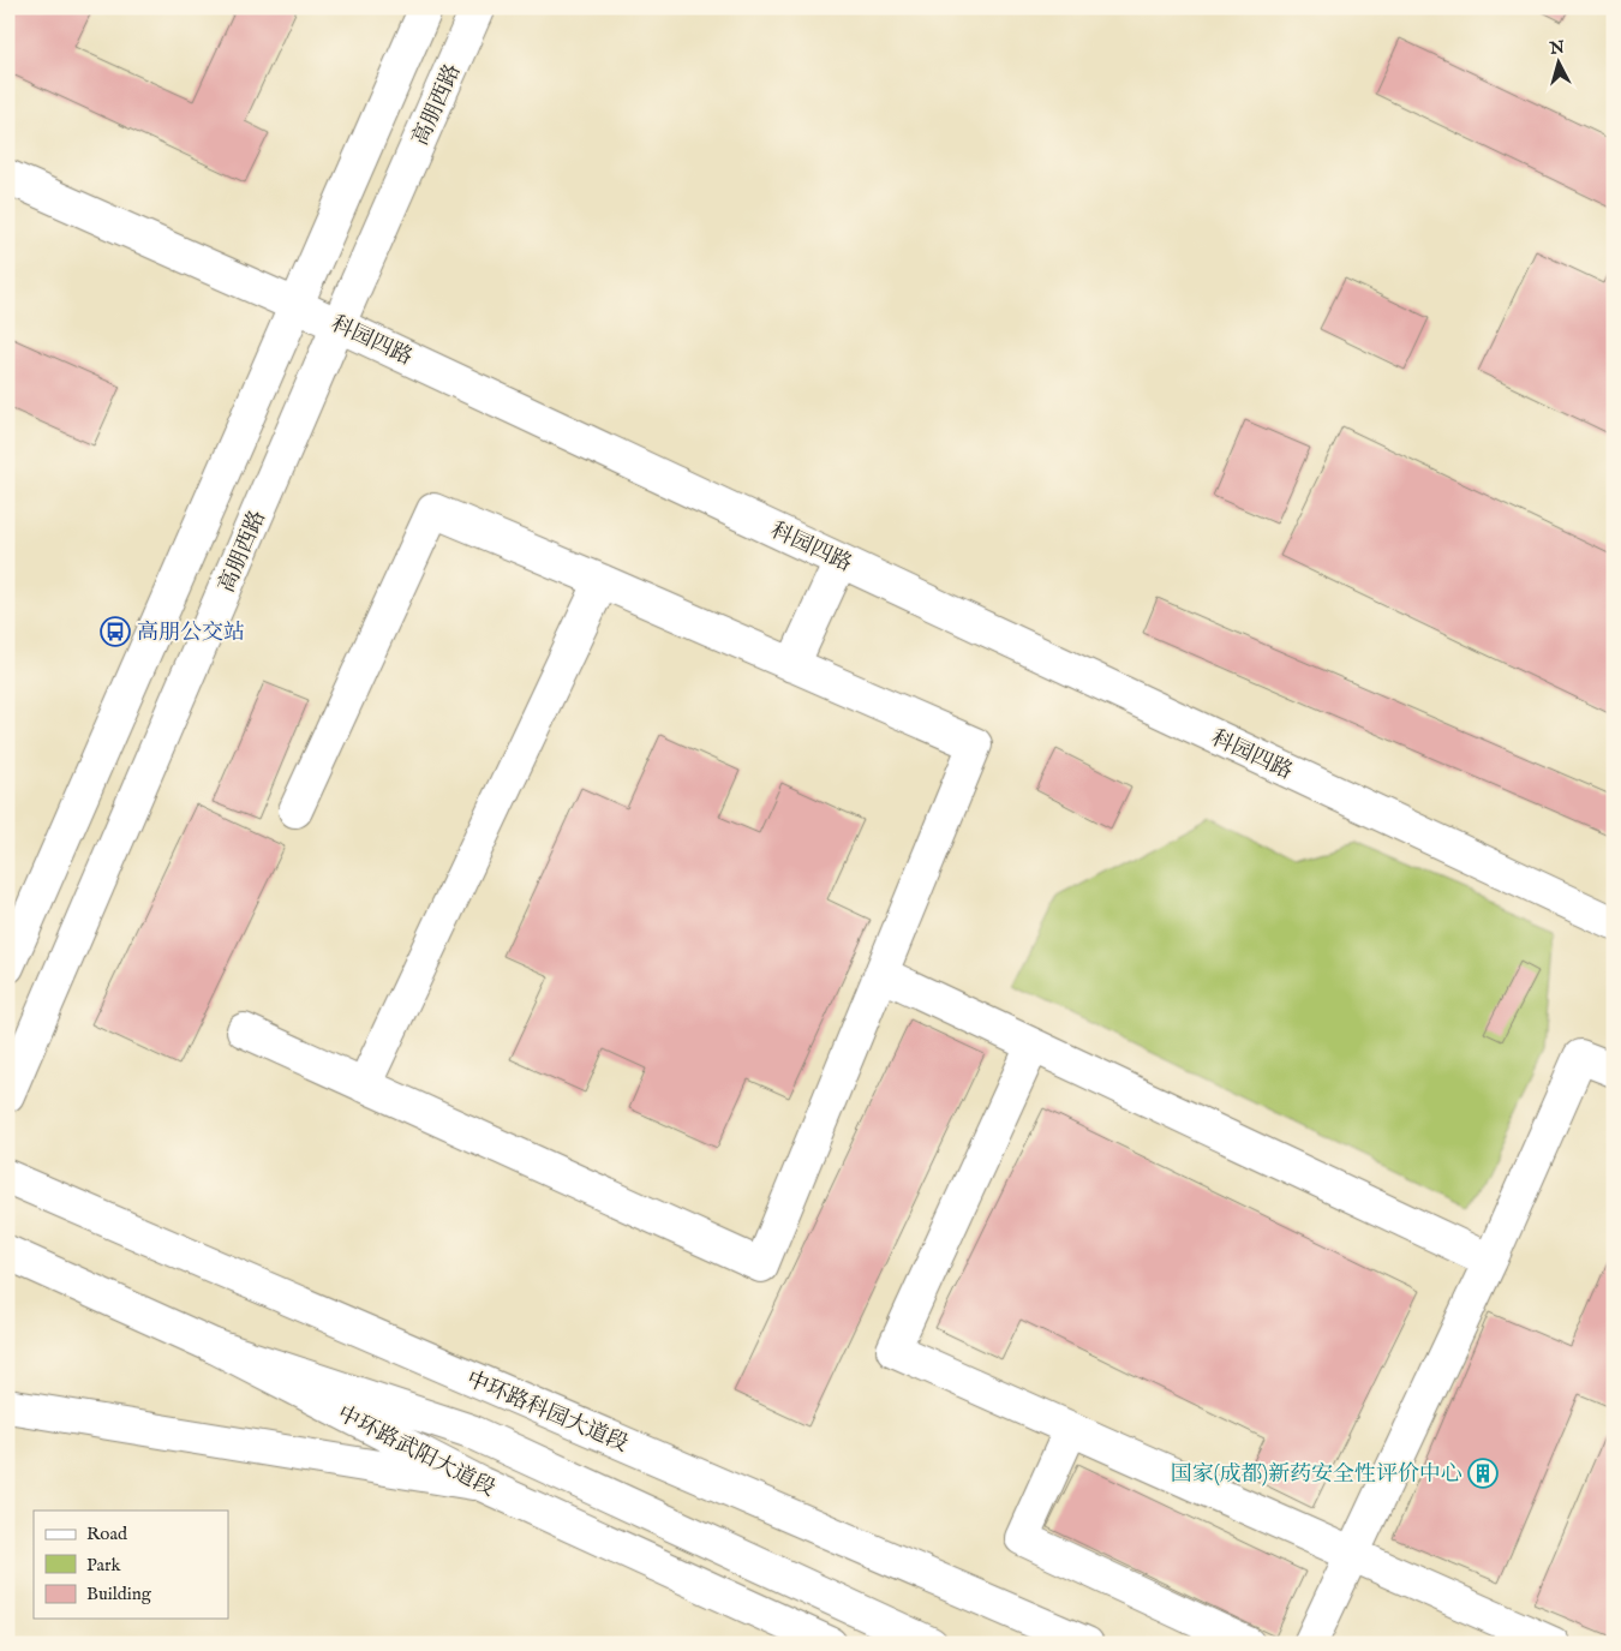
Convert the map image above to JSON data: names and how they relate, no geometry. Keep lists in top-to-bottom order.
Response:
{
  "streets": {
    "main road": [
      "高朋西路",
      "科园四路",
      "中环路科园大道段",
      "中环路武阳大道段"
    ]
  },
  "crossings": [
    ["高朋西路", "科园四路"]
  ],
  "places": {
    "bus stop": ["高朋公交站"],
    "building": ["国家(成都)新药安全性评价中心"]
  },
  "legend": ["Road", "Park", "Building"],
  "north": "top"
}
